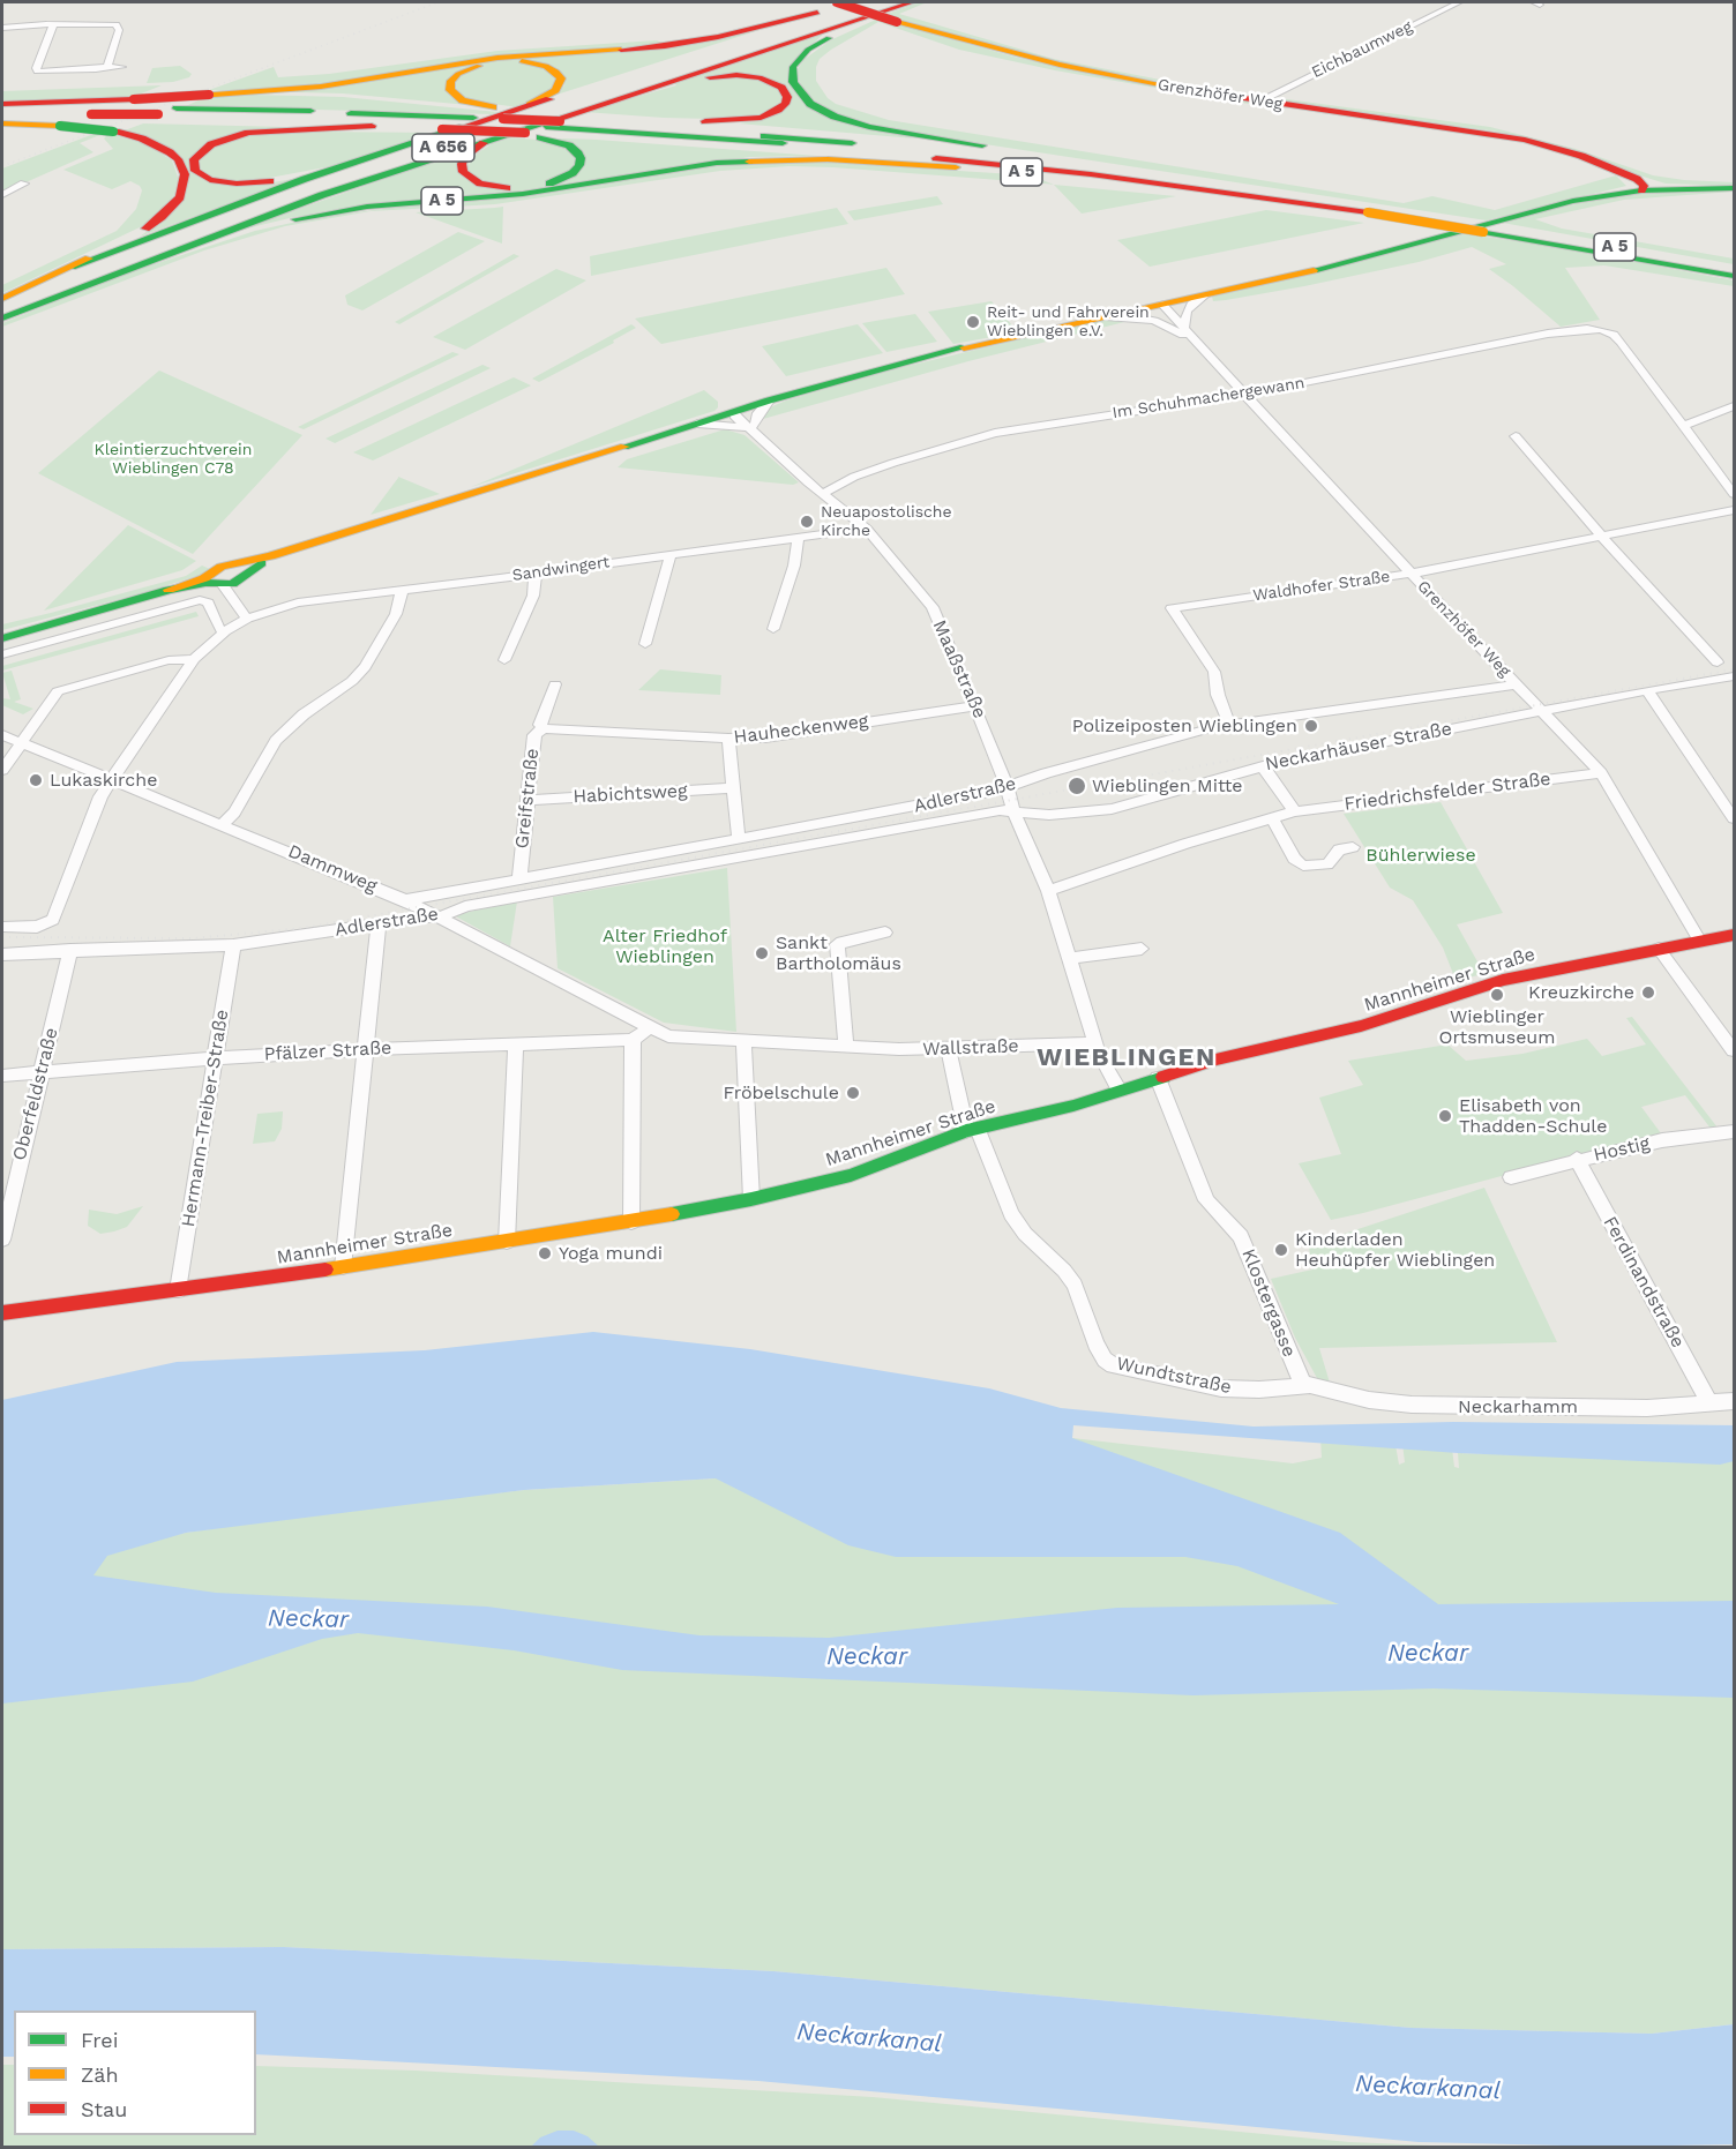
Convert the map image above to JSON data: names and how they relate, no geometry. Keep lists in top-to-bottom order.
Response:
{
  "streets": {
    "main road": [
      "Grenzhöfer Weg",
      "A 656",
      "A 5",
      "Mannheimer Straße"
    ],
    "street": [
      "Eichbaumweg",
      "Im Schuhmachergewann",
      "Sandwingert",
      "Waldhofer Straße",
      "Maaßstraße",
      "Hauheckenweg",
      "Neckarhäuser Straße",
      "Friedrichsfelder Straße",
      "Habichtsweg",
      "Adlerstraße",
      "Greifstraße",
      "Dammweg",
      "Wallstraße",
      "Pfälzer Straße",
      "Oberfeldstraße",
      "Hermann-Treiber-Straße",
      "Hostig",
      "Ferdinandstraße",
      "Klostergasse",
      "Wundtstraße",
      "Neckarhamm"
    ]
  },
  "crossings": [
    ["Eichbaumweg", "Grenzhöfer Weg"],
    ["Grenzhöfer Weg", "Im Schuhmachergewann"],
    ["Grenzhöfer Weg", "Waldhofer Straße"],
    ["Grenzhöfer Weg", "Neckarhäuser Straße"],
    ["Grenzhöfer Weg", "Friedrichsfelder Straße"],
    ["Grenzhöfer Weg", "Adlerstraße"],
    ["Grenzhöfer Weg", "Mannheimer Straße"],
    ["A 656", "A 5"],
    ["Im Schuhmachergewann", "Maaßstraße"],
    ["Sandwingert", "Maaßstraße"],
    ["Sandwingert", "Dammweg"],
    ["Waldhofer Straße", "Adlerstraße"],
    ["Maaßstraße", "Hauheckenweg"],
    ["Maaßstraße", "Neckarhäuser Straße"],
    ["Maaßstraße", "Friedrichsfelder Straße"],
    ["Maaßstraße", "Adlerstraße"],
    ["Maaßstraße", "Mannheimer Straße"],
    ["Maaßstraße", "Wallstraße"],
    ["Hauheckenweg", "Greifstraße"],
    ["Neckarhäuser Straße", "Adlerstraße"],
    ["Habichtsweg", "Greifstraße"],
    ["Adlerstraße", "Greifstraße"],
    ["Adlerstraße", "Dammweg"],
    ["Adlerstraße", "Oberfeldstraße"],
    ["Adlerstraße", "Hermann-Treiber-Straße"],
    ["Dammweg", "Wallstraße"],
    ["Mannheimer Straße", "Hermann-Treiber-Straße"],
    ["Mannheimer Straße", "Klostergasse"],
    ["Mannheimer Straße", "Wundtstraße"],
    ["Wallstraße", "Wundtstraße"],
    ["Pfälzer Straße", "Oberfeldstraße"],
    ["Pfälzer Straße", "Hermann-Treiber-Straße"],
    ["Hostig", "Ferdinandstraße"],
    ["Ferdinandstraße", "Neckarhamm"],
    ["Klostergasse", "Wundtstraße"],
    ["Klostergasse", "Neckarhamm"],
    ["Wundtstraße", "Neckarhamm"]
  ],
  "districts": ["WIEBLINGEN"],
  "water": ["Neckar", "Neckarkanal"],
  "parks": ["Kleintierzuchtverein Wieblingen C78", "Bühlerwiese", "Alter Friedhof Wieblingen"],
  "places": [
    "Reit- und Fahrverein Wieblingen e.V.",
    "Neuapostolische Kirche",
    "Polizeiposten Wieblingen",
    "Lukaskirche",
    "Wieblingen Mitte",
    "Sankt Bartholomäus",
    "Kreuzkirche",
    "Wieblinger Ortsmuseum",
    "Fröbelschule",
    "Elisabeth von Thadden-Schule",
    "Kinderladen Heuhüpfer Wieblingen",
    "Yoga mundi"
  ],
  "legend": ["Frei", "Zäh", "Stau"]
}
